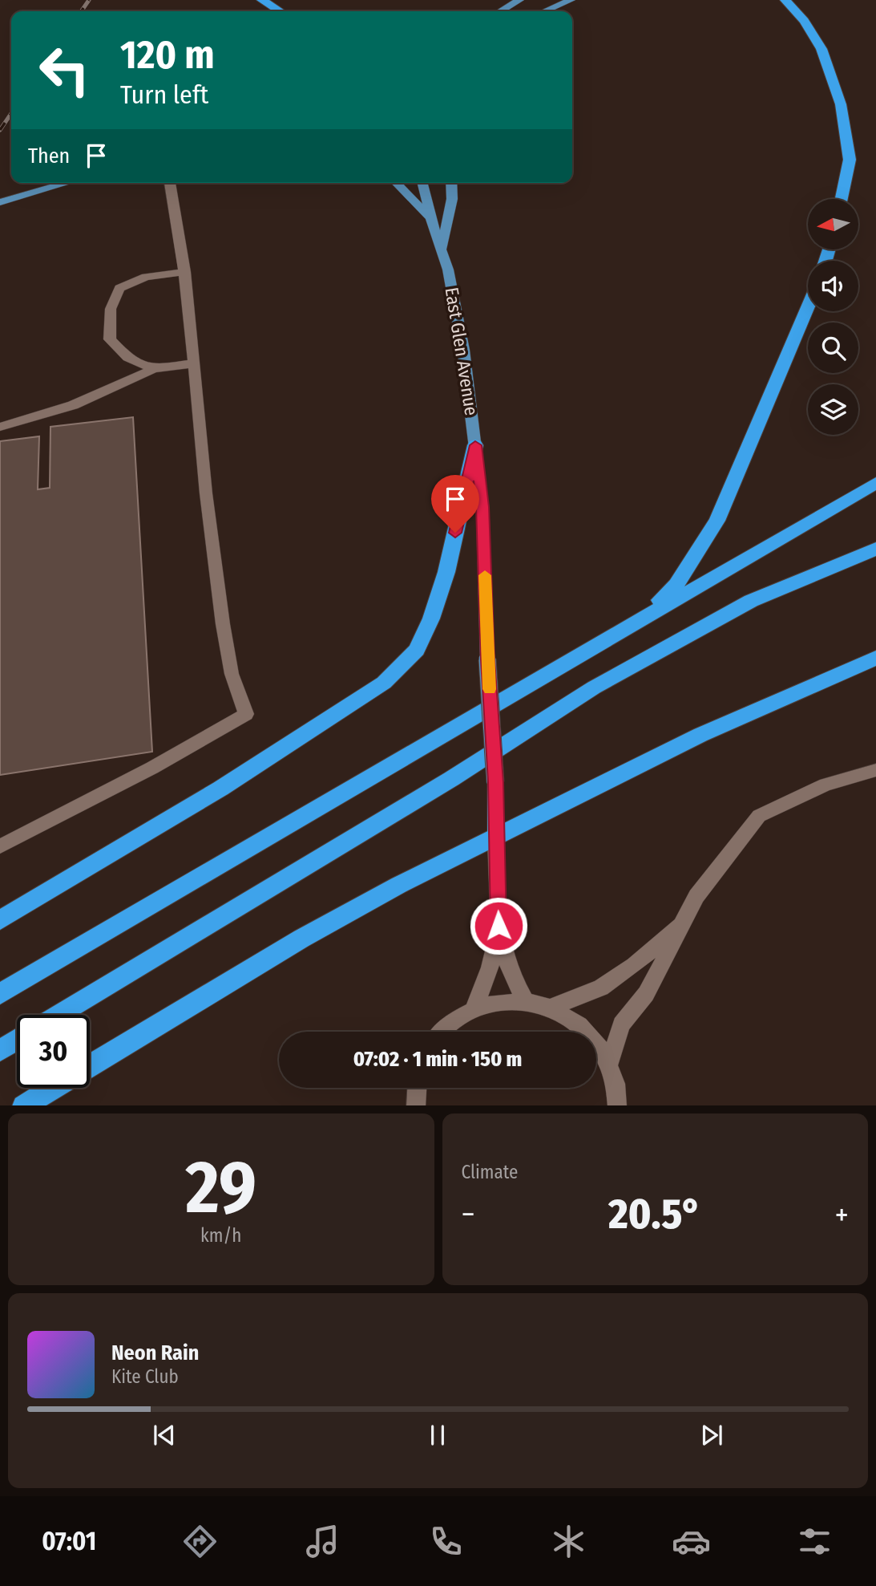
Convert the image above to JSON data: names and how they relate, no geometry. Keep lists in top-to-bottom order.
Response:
{
  "streets": {
    "main road": ["East Glen Avenue"]
  },
  "north": "left",
  "page": {
    "turn": ["120 m", "Turn left"],
    "then": "Then",
    "limit": "30",
    "trip": "07:02 · 1 min · 150 m",
    "tile": [
      ["29", "km/h"],
      "Climate"
    ],
    "heat": ["−", "20.5°", "+"],
    "song": ["Neon Rain", "Kite Club"],
    "tabs": "07:01"
  }
}
